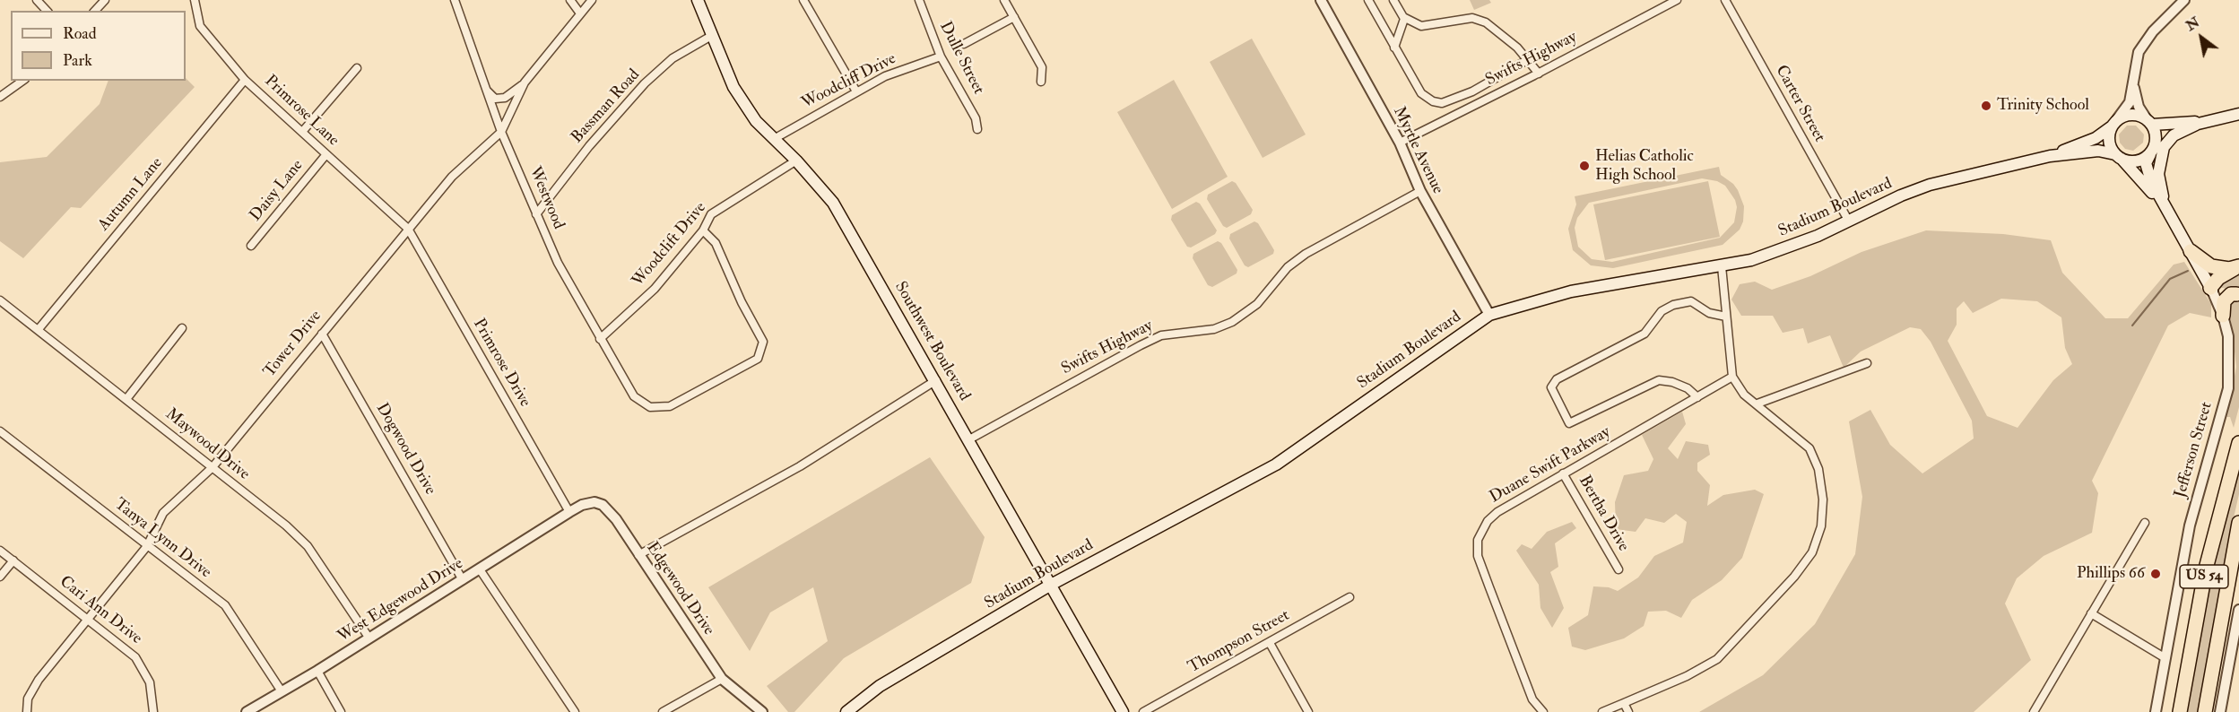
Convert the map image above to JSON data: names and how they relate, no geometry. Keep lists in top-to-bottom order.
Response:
{
  "streets": {
    "highway": ["US 54"],
    "main road": ["Stadium Boulevard", "Southwest Boulevard", "Jefferson Street"],
    "street": [
      "Dulle Street",
      "Swifts Highway",
      "Woodcliff Drive",
      "Carter Street",
      "Bassman Road",
      "Primrose Lane",
      "Myrtle Avenue",
      "Daisy Lane",
      "Autumn Lane",
      "Westwood",
      "Woodclift Drive",
      "Tower Drive",
      "Primrose Drive",
      "Maywood Drive",
      "Dogwood Drive",
      "Duane Swift Parkway",
      "Bertha Drive",
      "Tanya Lynn Drive",
      "Edgewood Drive",
      "West Edgewood Drive",
      "Cari Ann Drive",
      "Thompson Street"
    ]
  },
  "crossings": [
    ["Dulle Street", "Woodcliff Drive"],
    ["Swifts Highway", "Myrtle Avenue"],
    ["Swifts Highway", "Southwest Boulevard"],
    ["Woodcliff Drive", "Southwest Boulevard"],
    ["Carter Street", "Stadium Boulevard"],
    ["Bassman Road", "Westwood"],
    ["Bassman Road", "Southwest Boulevard"],
    ["Primrose Lane", "Daisy Lane"],
    ["Primrose Lane", "Autumn Lane"],
    ["Primrose Lane", "Tower Drive"],
    ["Primrose Lane", "Primrose Drive"],
    ["Myrtle Avenue", "Stadium Boulevard"],
    ["Autumn Lane", "Maywood Drive"],
    ["Westwood", "Woodclift Drive"],
    ["Westwood", "Tower Drive"],
    ["Stadium Boulevard", "Southwest Boulevard"],
    ["Woodclift Drive", "Southwest Boulevard"],
    ["Tower Drive", "Primrose Drive"],
    ["Tower Drive", "Maywood Drive"],
    ["Tower Drive", "Dogwood Drive"],
    ["Tower Drive", "Tanya Lynn Drive"],
    ["Tower Drive", "Cari Ann Drive"],
    ["Primrose Drive", "Edgewood Drive"],
    ["Primrose Drive", "West Edgewood Drive"],
    ["Maywood Drive", "West Edgewood Drive"],
    ["Dogwood Drive", "West Edgewood Drive"],
    ["Duane Swift Parkway", "Bertha Drive"],
    ["Tanya Lynn Drive", "West Edgewood Drive"],
    ["Edgewood Drive", "West Edgewood Drive"]
  ],
  "places": ["Trinity School", "Helias Catholic High School", "Phillips 66"],
  "legend": ["Road", "Park"],
  "north": "top left"
}
